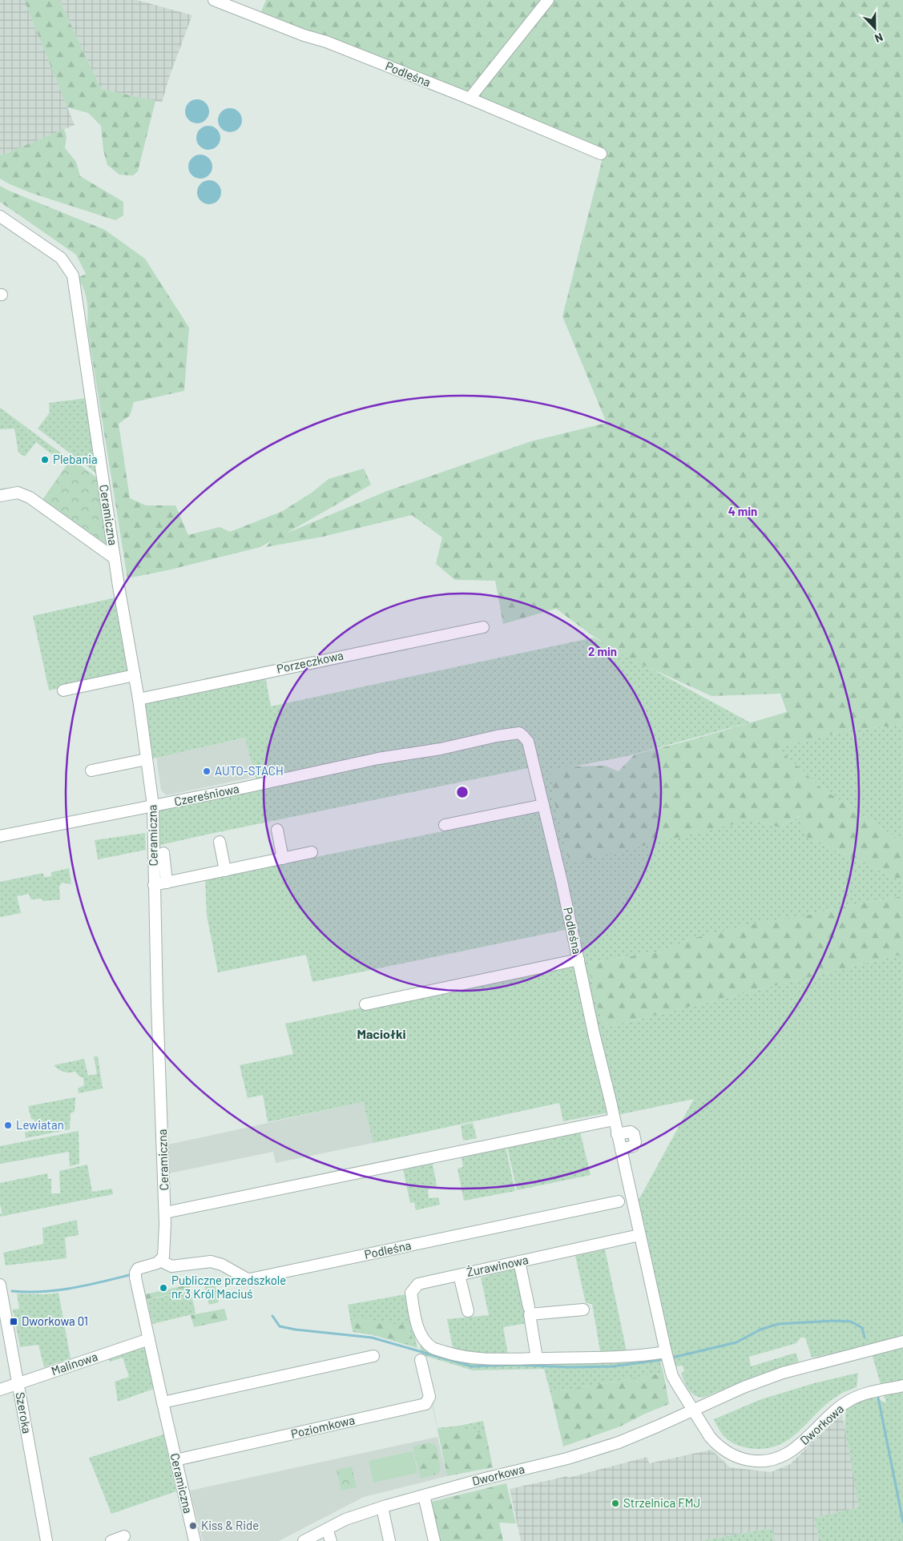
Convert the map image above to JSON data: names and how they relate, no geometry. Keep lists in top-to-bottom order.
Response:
{
  "streets": {
    "street": [
      "Podleśna",
      "Ceramiczna",
      "Porzeczkowa",
      "Czereśniowa",
      "Żurawinowa",
      "Malinowa",
      "Szeroka",
      "Dworkowa",
      "Poziomkowa"
    ]
  },
  "crossings": [
    ["Podleśna", "Ceramiczna"],
    ["Podleśna", "Czereśniowa"],
    ["Podleśna", "Żurawinowa"],
    ["Podleśna", "Dworkowa"],
    ["Ceramiczna", "Porzeczkowa"],
    ["Ceramiczna", "Czereśniowa"],
    ["Ceramiczna", "Malinowa"],
    ["Ceramiczna", "Poziomkowa"],
    ["Malinowa", "Szeroka"]
  ],
  "districts": ["Maciołki"],
  "places": {
    "other": [
      "Plebania",
      "AUTO-STACH",
      "Lewiatan",
      "Publiczne przedszkole nr 3 Król Maciuś",
      "Strzelnica FMJ",
      "Kiss & Ride"
    ],
    "transit": ["Dworkowa 01"]
  },
  "north": "bottom",
  "rings": ["4 min", "2 min"]
}
